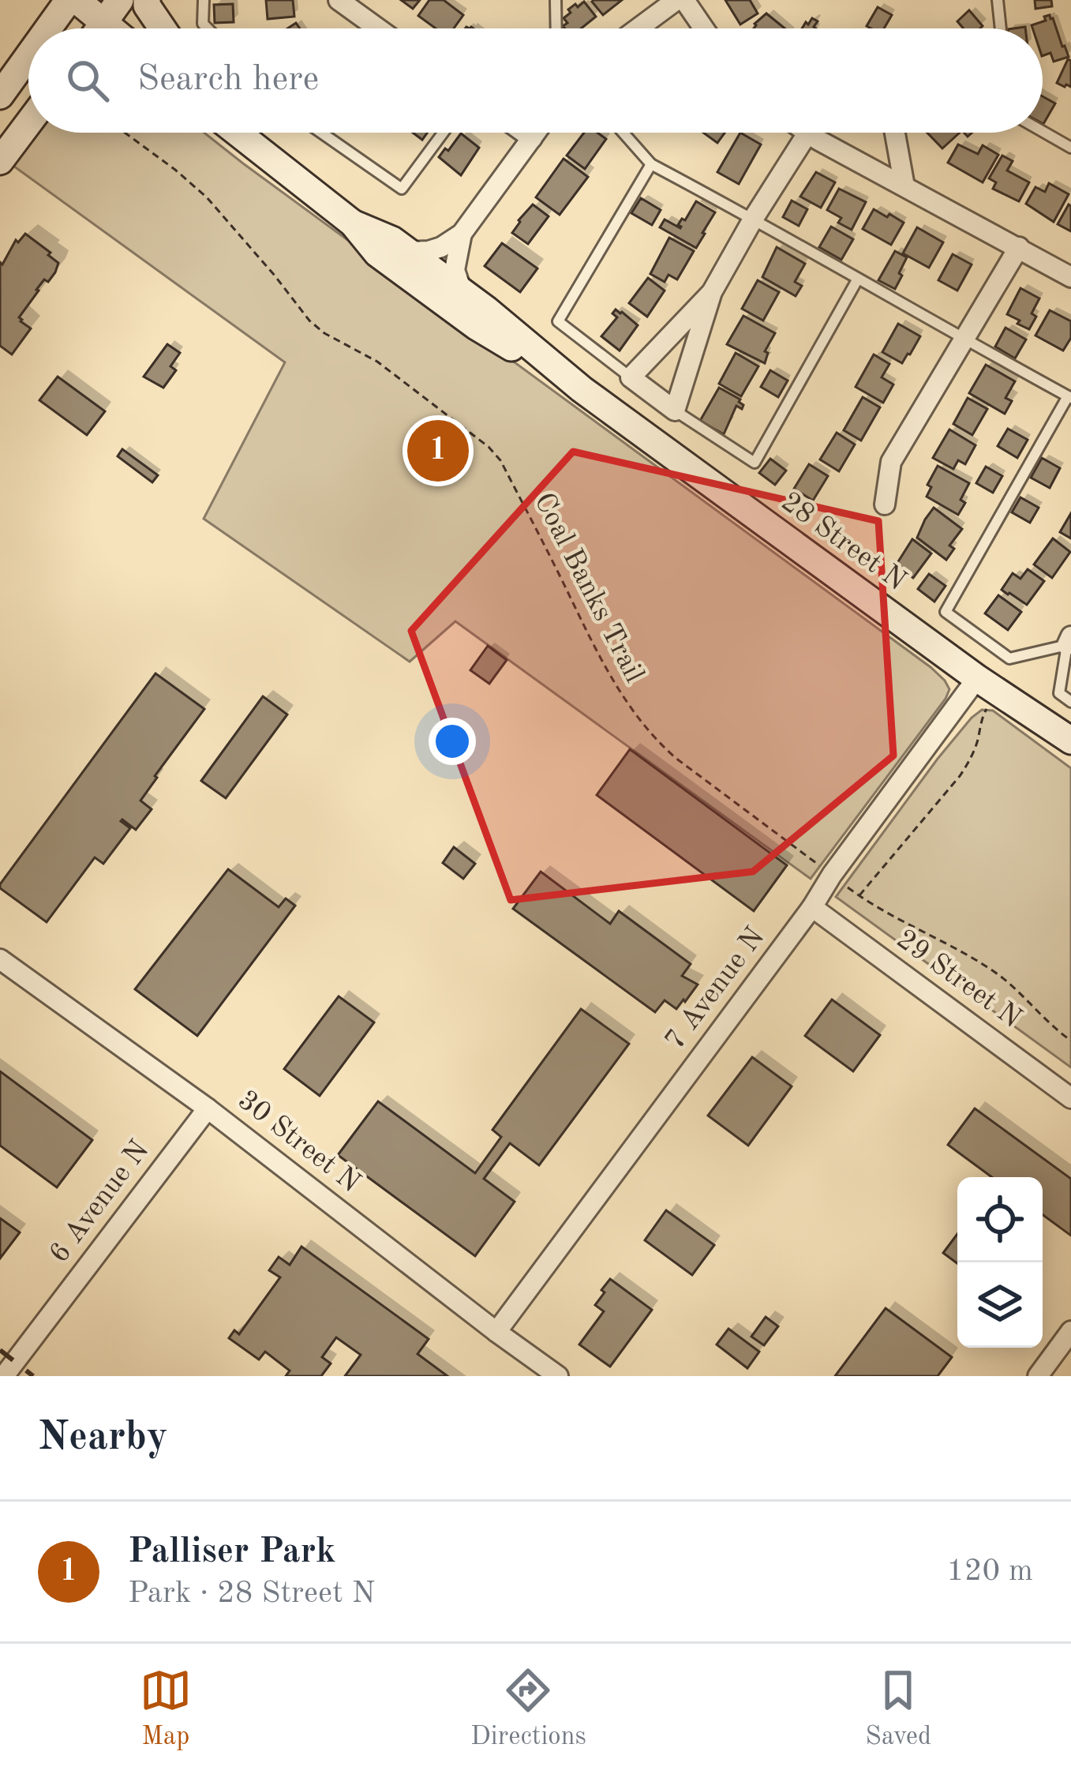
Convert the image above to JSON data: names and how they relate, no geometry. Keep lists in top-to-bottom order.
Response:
{
  "streets": {
    "main road": ["28 Street N"],
    "street": [
      "29 Street N",
      "7 Avenue N",
      "30 Street N",
      "6 Avenue N"
    ],
    "path": ["Coal Banks Trail"]
  },
  "crossings": [
    ["28 Street N", "7 Avenue N"],
    ["Coal Banks Trail", "7 Avenue N"],
    ["29 Street N", "7 Avenue N"],
    ["7 Avenue N", "30 Street N"],
    ["30 Street N", "6 Avenue N"]
  ],
  "page": {
    "search": "Search here",
    "pins": "1",
    "heading": "Nearby",
    "list": [
      {
        "mark": "1",
        "name": "Palliser Park",
        "note": "Park · 28 Street N",
        "value": "120 m"
      }
    ],
    "nav": ["Map", "Directions", "Saved"]
  }
}
